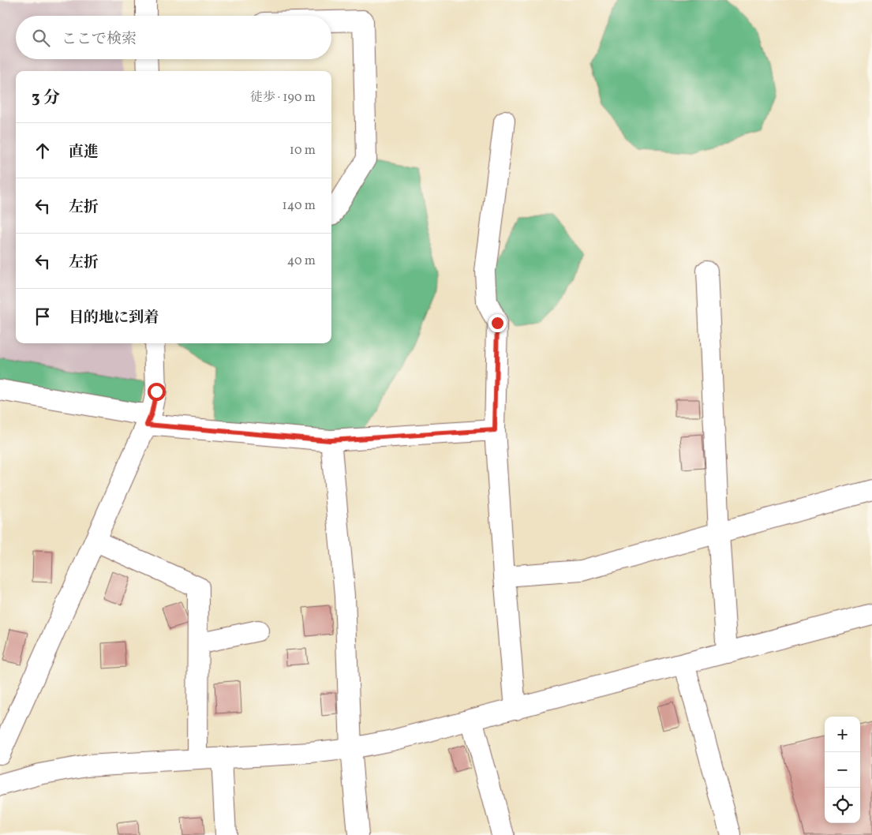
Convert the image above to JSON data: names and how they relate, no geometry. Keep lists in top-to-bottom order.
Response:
{
  "page": {
    "search": "ここで検索",
    "heading": ["3 分", "徒歩 · 190 m"],
    "list": [
      ["直進", "10 m"],
      ["左折", "140 m"],
      ["左折", "40 m"],
      "目的地に到着"
    ],
    "map_buttons": ["+", "−"]
  }
}
